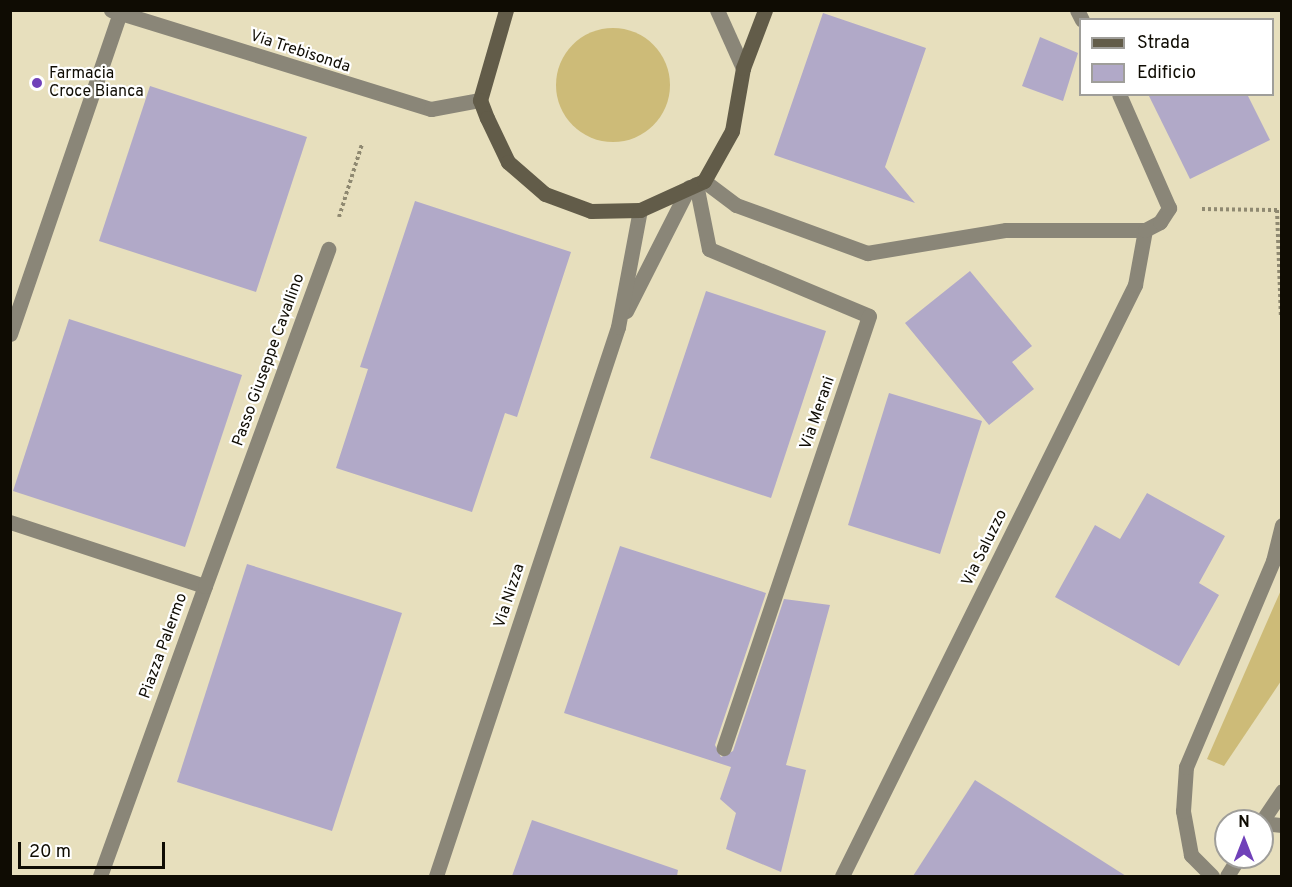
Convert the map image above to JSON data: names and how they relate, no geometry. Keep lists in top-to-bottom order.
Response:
{
  "streets": {
    "street": [
      "Via Trebisonda",
      "Passo Giuseppe Cavallino",
      "Via Merani",
      "Via Saluzzo",
      "Via Nizza",
      "Piazza Palermo"
    ]
  },
  "crossings": [
    ["Passo Giuseppe Cavallino", "Piazza Palermo"],
    ["Via Merani", "Via Nizza"]
  ],
  "places": ["Farmacia Croce Bianca"],
  "legend": ["Strada", "Edificio"],
  "scale_bar": "20 m",
  "north": "top"
}
